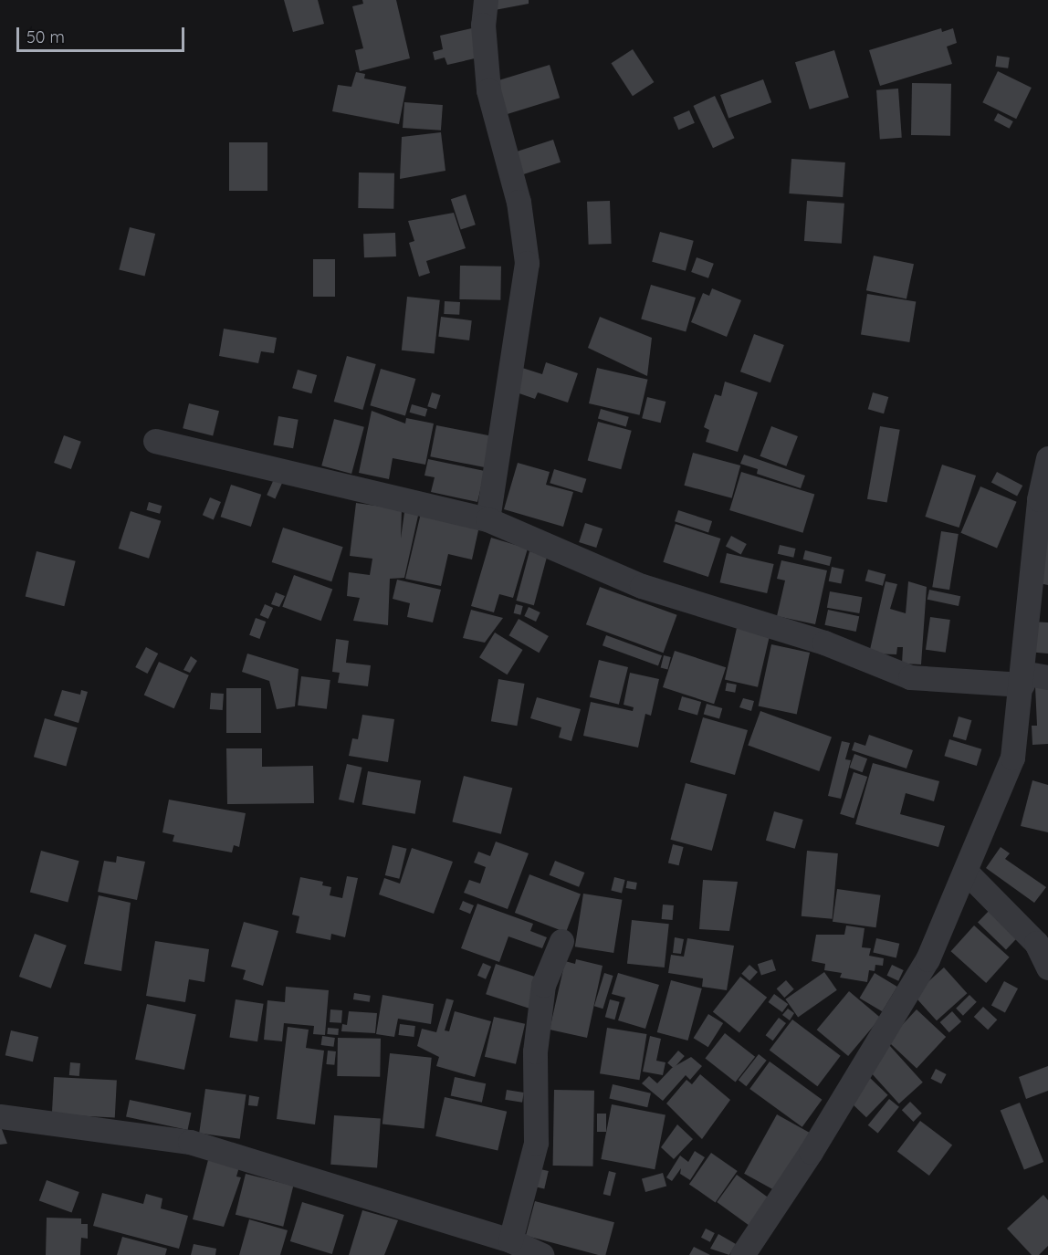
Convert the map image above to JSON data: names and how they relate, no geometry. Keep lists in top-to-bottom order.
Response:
{
  "scale_bar": "50 m"
}
